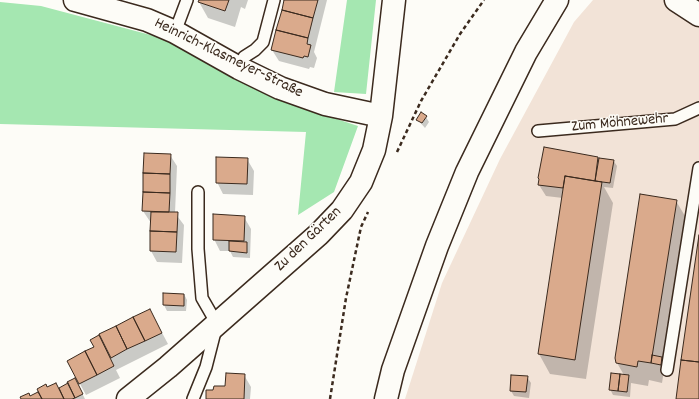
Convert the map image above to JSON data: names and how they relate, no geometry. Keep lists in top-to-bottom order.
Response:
{
  "streets": {
    "street": ["Heinrich-Klasmeyer-Straße", "Zu den Gärten"],
    "lane": ["Zum Möhnewehr"]
  },
  "crossings": [
    ["Heinrich-Klasmeyer-Straße", "Zu den Gärten"]
  ]
}
